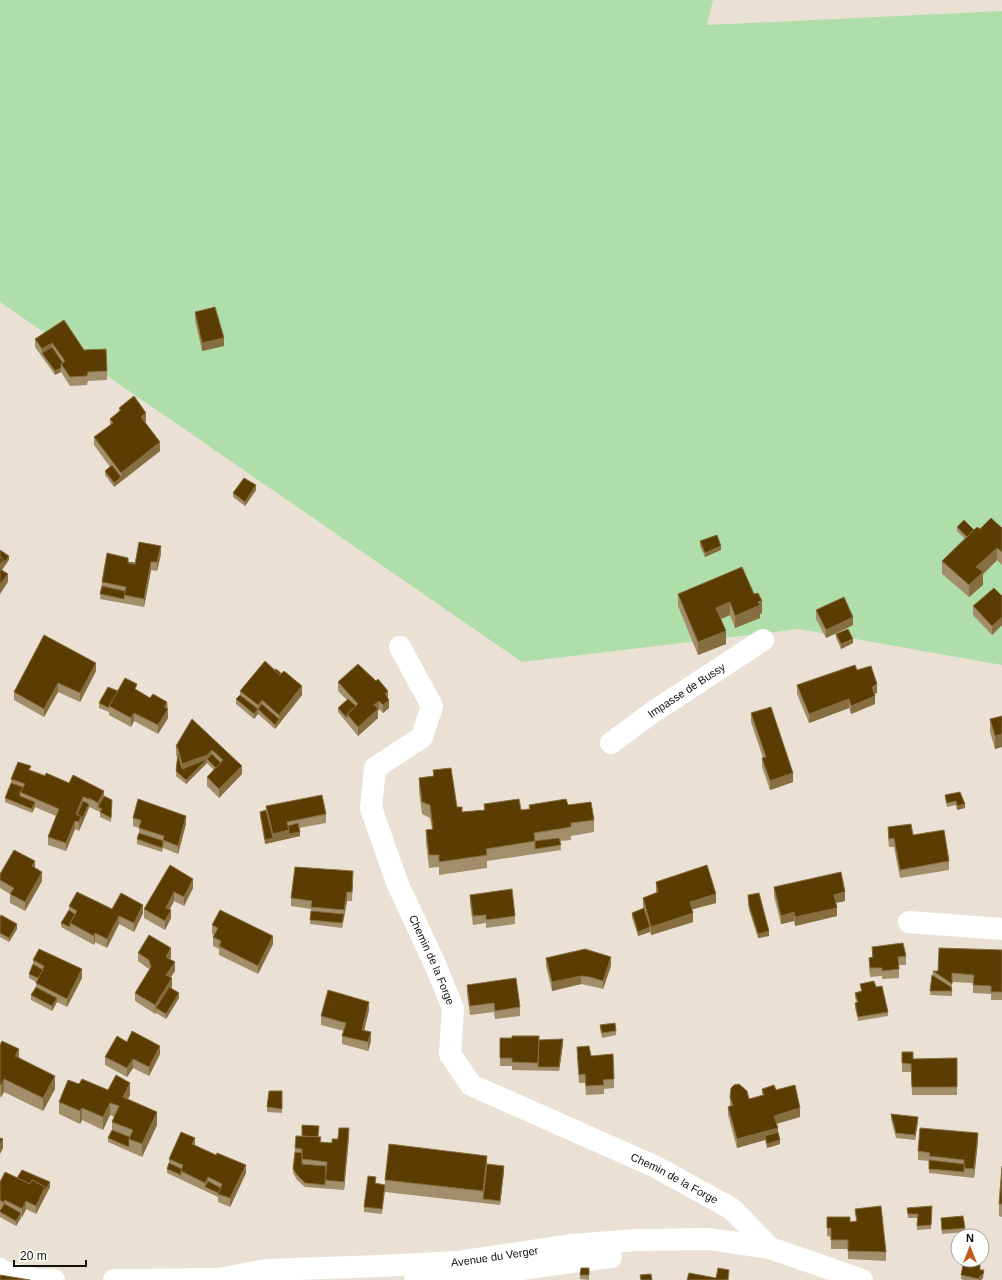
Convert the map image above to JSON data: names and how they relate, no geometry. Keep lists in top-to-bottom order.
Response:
{
  "streets": {
    "street": ["Impasse de Bussy", "Chemin de la Forge", "Avenue du Verger"]
  },
  "crossings": [
    ["Chemin de la Forge", "Avenue du Verger"]
  ],
  "scale_bar": "20 m",
  "north": "top"
}
